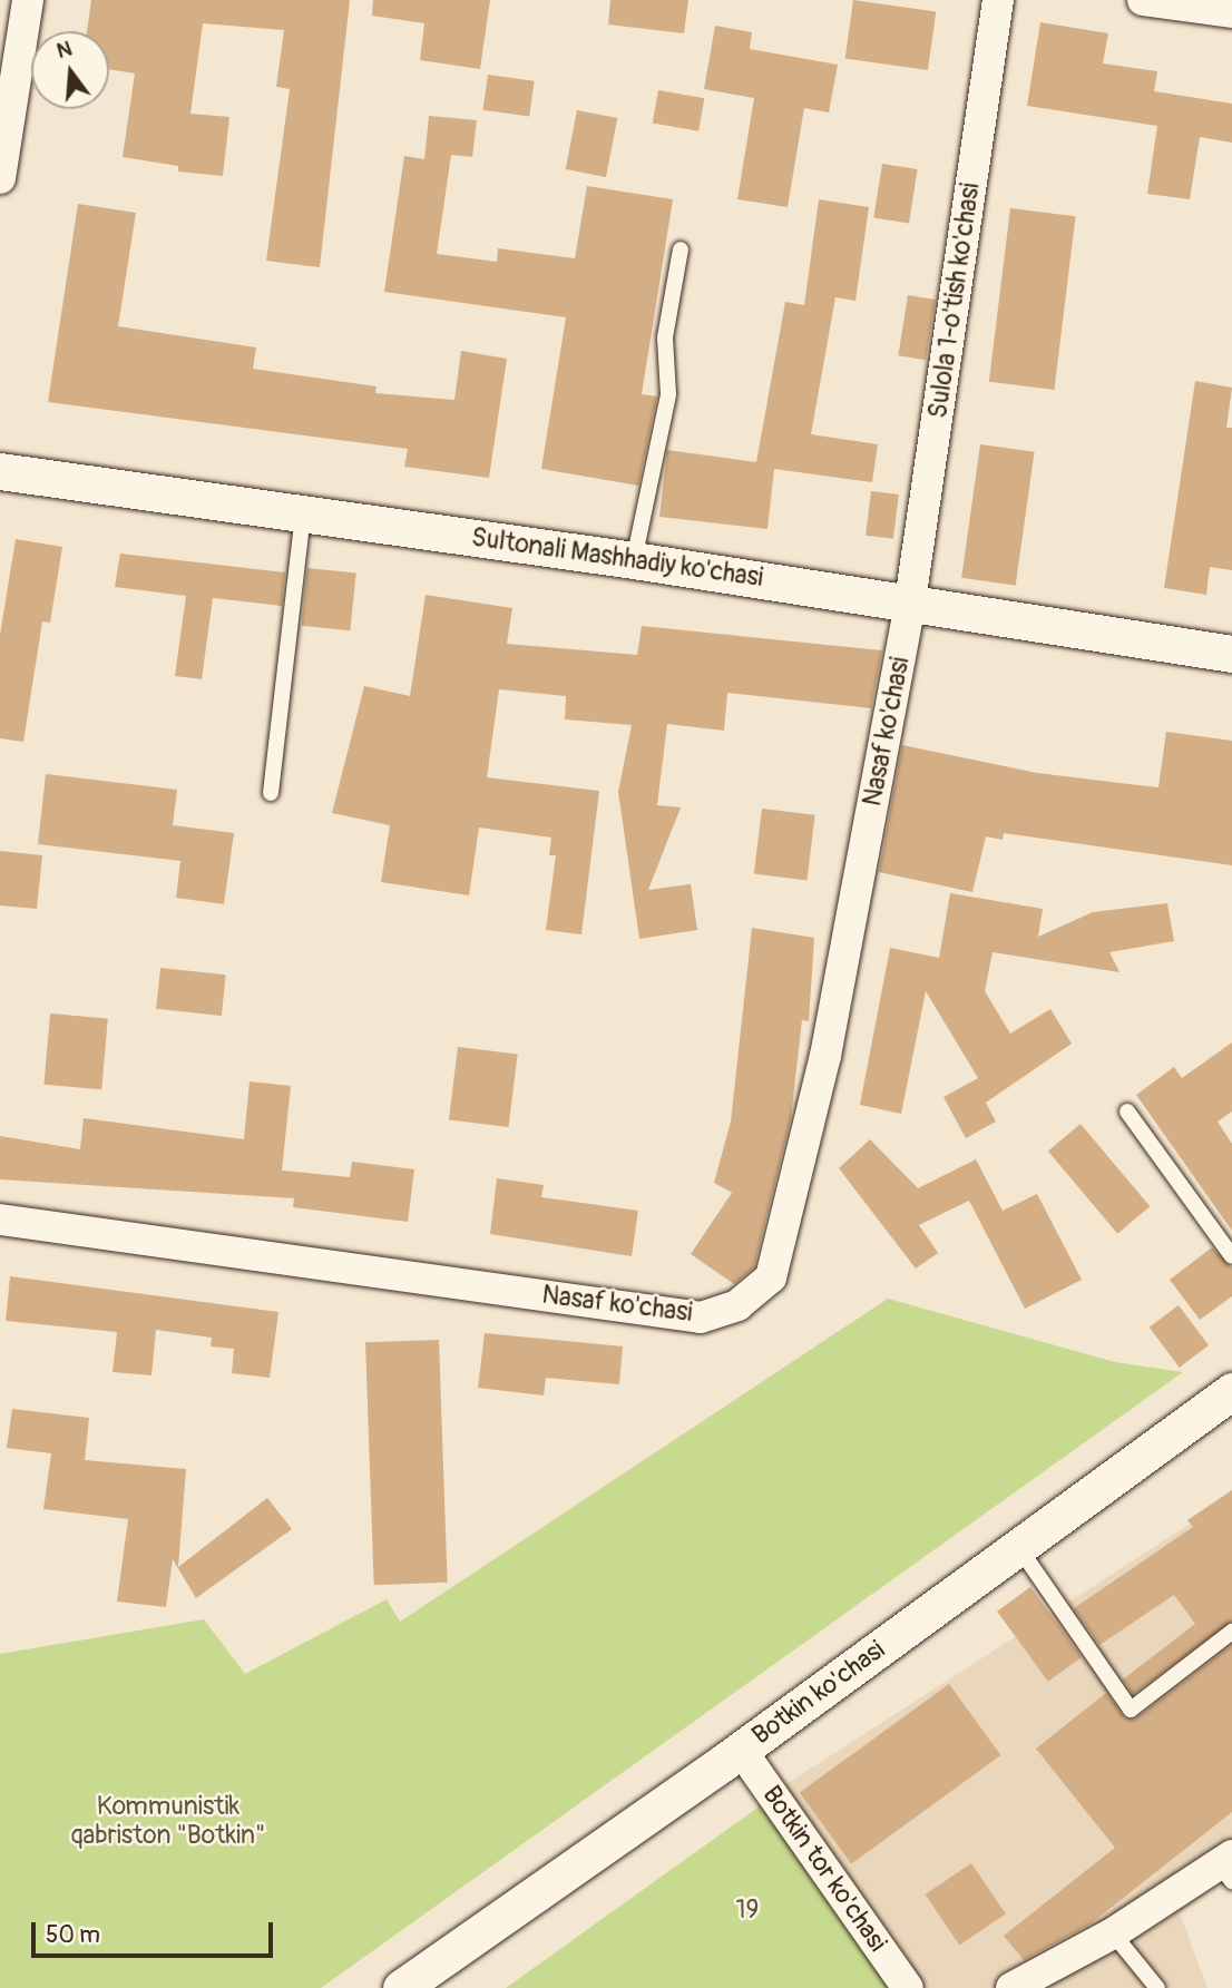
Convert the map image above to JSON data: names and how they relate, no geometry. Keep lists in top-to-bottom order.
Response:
{
  "streets": {
    "street": [
      "Sulola 1-o'tish ko'chasi",
      "Sultonali Mashhadiy ko'chasi",
      "Nasaf ko'chasi",
      "Botkin ko'chasi",
      "Botkin tor ko'chasi"
    ]
  },
  "crossings": [
    ["Sulola 1-o'tish ko'chasi", "Sultonali Mashhadiy ko'chasi"],
    ["Sulola 1-o'tish ko'chasi", "Nasaf ko'chasi"],
    ["Sultonali Mashhadiy ko'chasi", "Nasaf ko'chasi"],
    ["Botkin ko'chasi", "Botkin tor ko'chasi"]
  ],
  "parks": ["Kommunistik qabriston \"Botkin\"", "19"],
  "scale_bar": "50 m",
  "north": "top"
}
